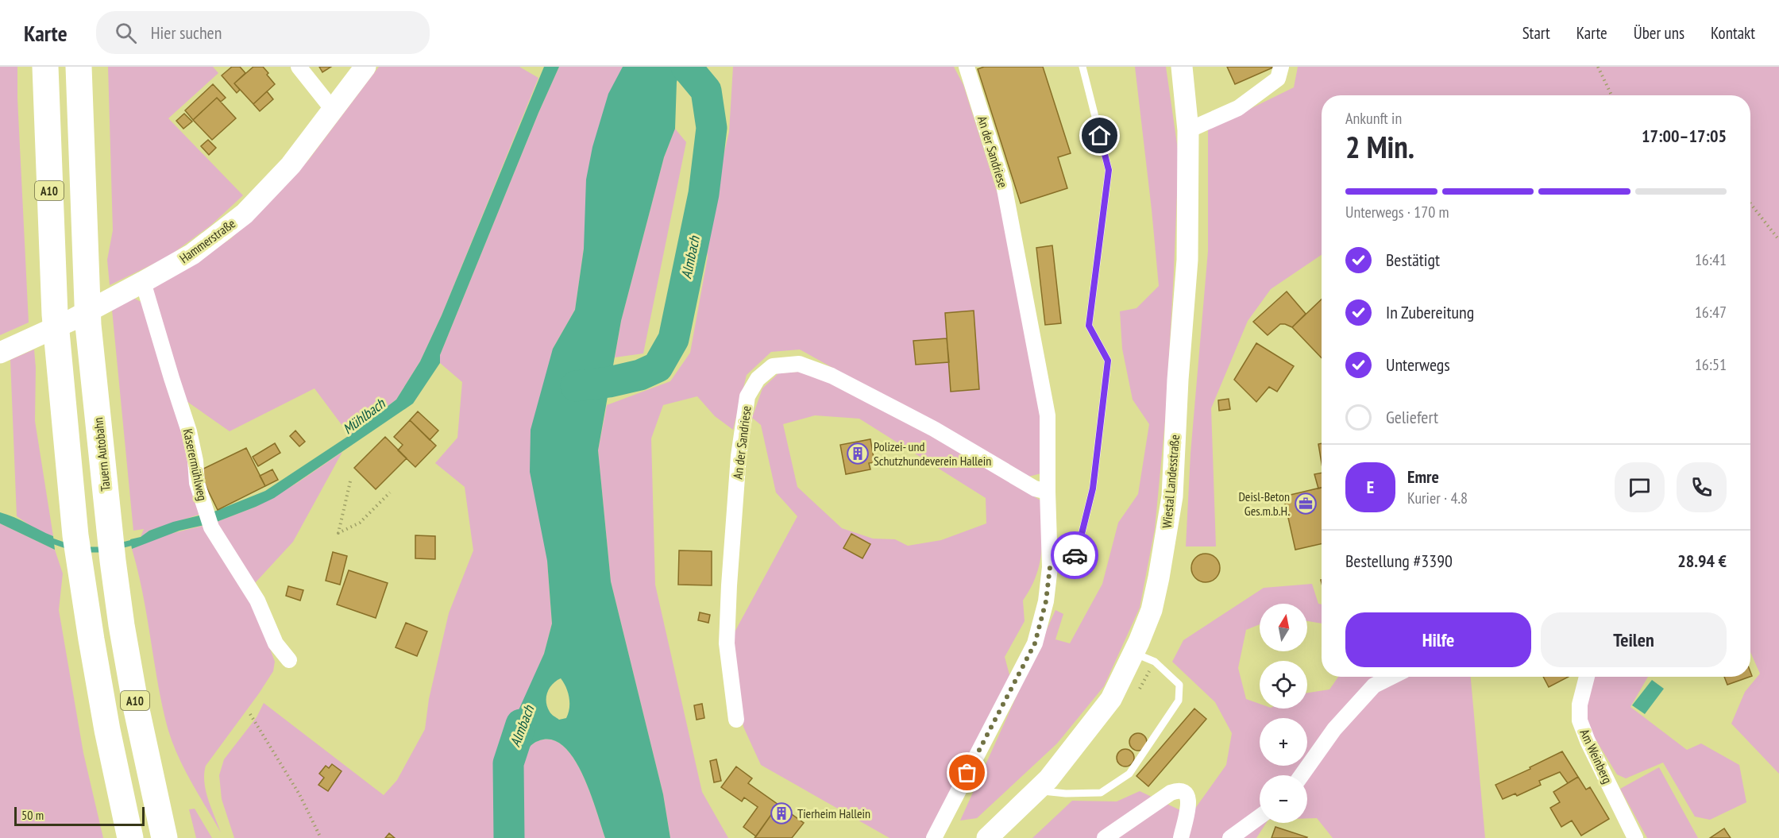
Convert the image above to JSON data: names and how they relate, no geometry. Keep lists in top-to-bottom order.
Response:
{
  "streets": {
    "highway": ["A10", "Tauern Autobahn"],
    "main road": ["Hammerstraße", "Wiestal Landesstraße"],
    "street": ["An der Sandriese", "Kaserermühlweg", "Am Weinberg"]
  },
  "crossings": [
    ["Hammerstraße", "Kaserermühlweg"]
  ],
  "water": ["Almbach", "Mühlbach"],
  "places": {
    "building": ["Polizei- und Schutzhundeverein Hallein", "Tierheim Hallein"],
    "office": ["Deisl-Beton Ges.m.b.H."]
  },
  "scale_bar": "50 m",
  "north": "top",
  "page": {
    "header": "Karte",
    "search": "Hier suchen",
    "nav": [
      "Start",
      "Karte",
      "Über uns",
      "Kontakt"
    ],
    "heading": ["2 Min.", "Ankunft in", "17:00–17:05"],
    "panel": [
      "Emre",
      "Kurier · 4.8",
      "Bestellung #3390",
      "28.94 €"
    ],
    "bar": "Unterwegs · 170 m",
    "list": [
      ["Bestätigt", "16:41"],
      ["In Zubereitung", "16:47"],
      ["Unterwegs", "16:51"],
      "Geliefert"
    ],
    "round": "E",
    "buttons": ["Hilfe", "Teilen"],
    "map_buttons": ["+", "−"],
    "scale": "50 m"
  }
}
